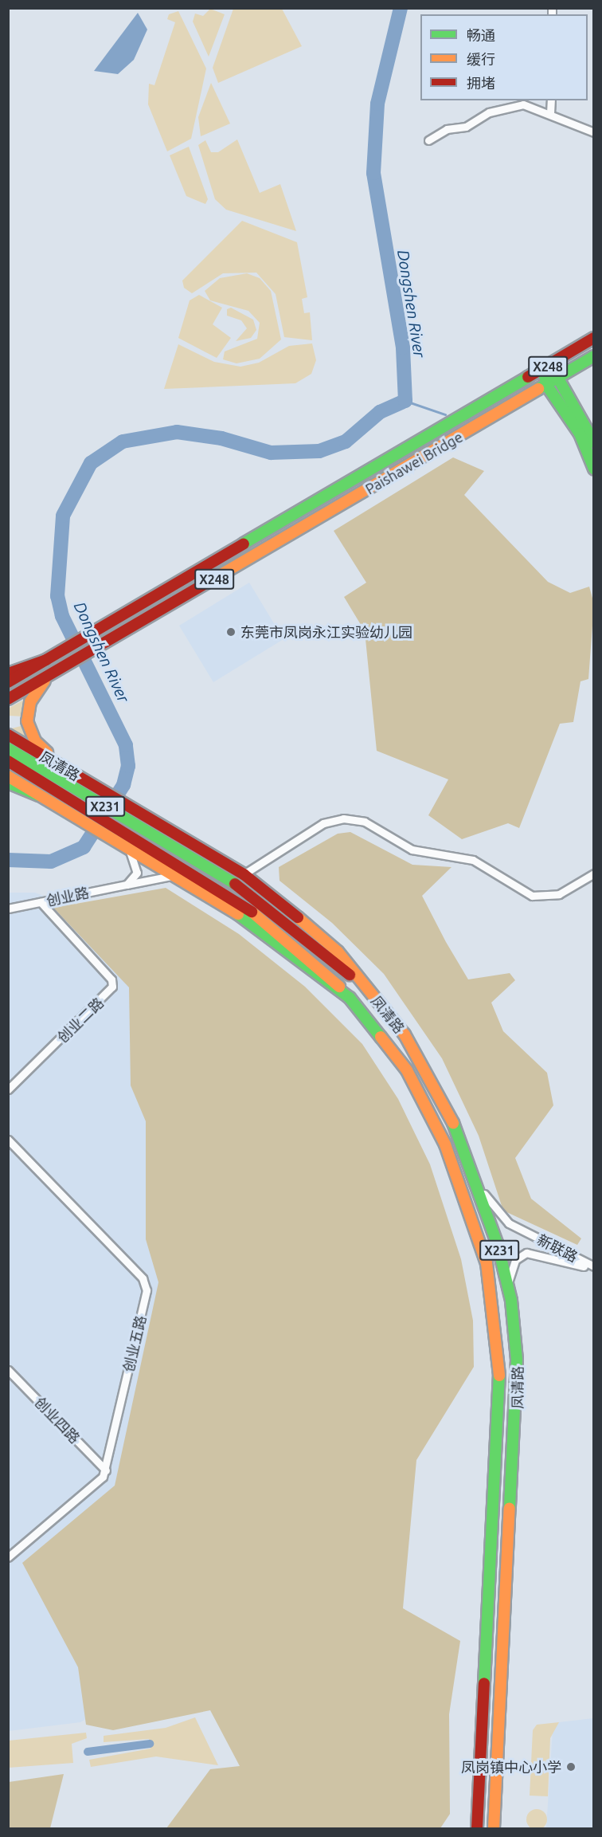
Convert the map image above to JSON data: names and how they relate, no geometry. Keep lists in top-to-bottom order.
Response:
{
  "streets": {
    "main road": [
      "X248",
      "Paishawei Bridge",
      "凤清路",
      "X231"
    ],
    "street": [
      "创业路",
      "创业二路",
      "新联路",
      "创业五路",
      "创业四路"
    ]
  },
  "crossings": [
    ["X248", "Paishawei Bridge"],
    ["凤清路", "创业路"],
    ["凤清路", "新联路"],
    ["创业路", "创业二路"],
    ["创业五路", "创业四路"]
  ],
  "water": ["Dongshen River"],
  "places": ["东莞市凤岗永江实验幼儿园", "凤岗镇中心小学"],
  "legend": ["畅通", "缓行", "拥堵"]
}
